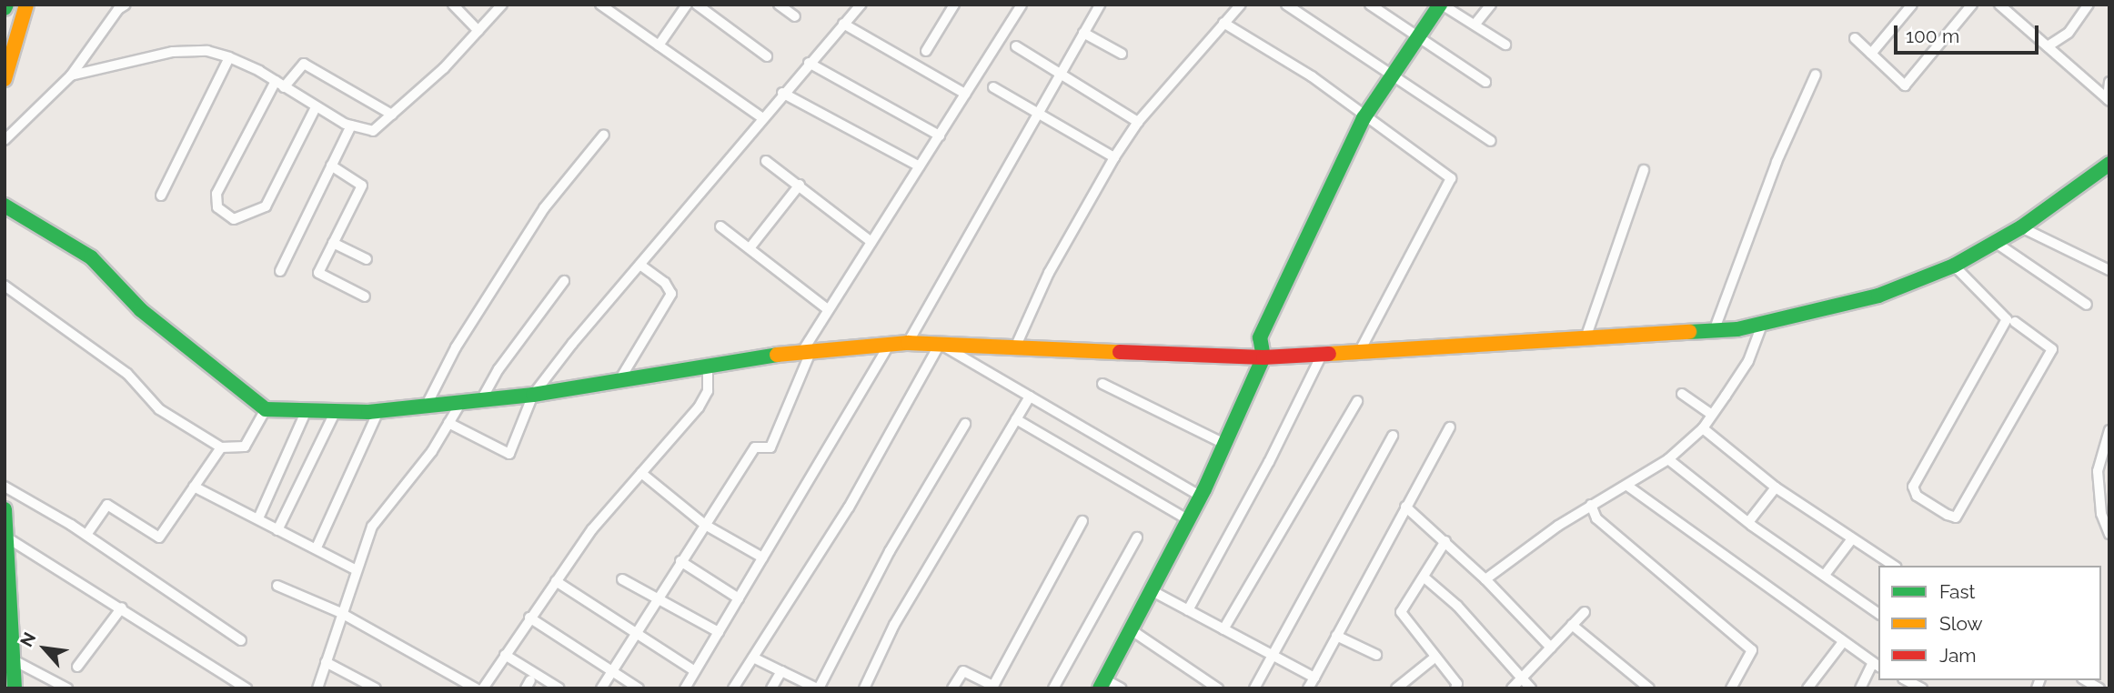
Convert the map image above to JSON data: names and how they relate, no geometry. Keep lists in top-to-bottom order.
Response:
{
  "legend": ["Fast", "Slow", "Jam"],
  "scale_bar": "100 m",
  "north": "top left"
}
